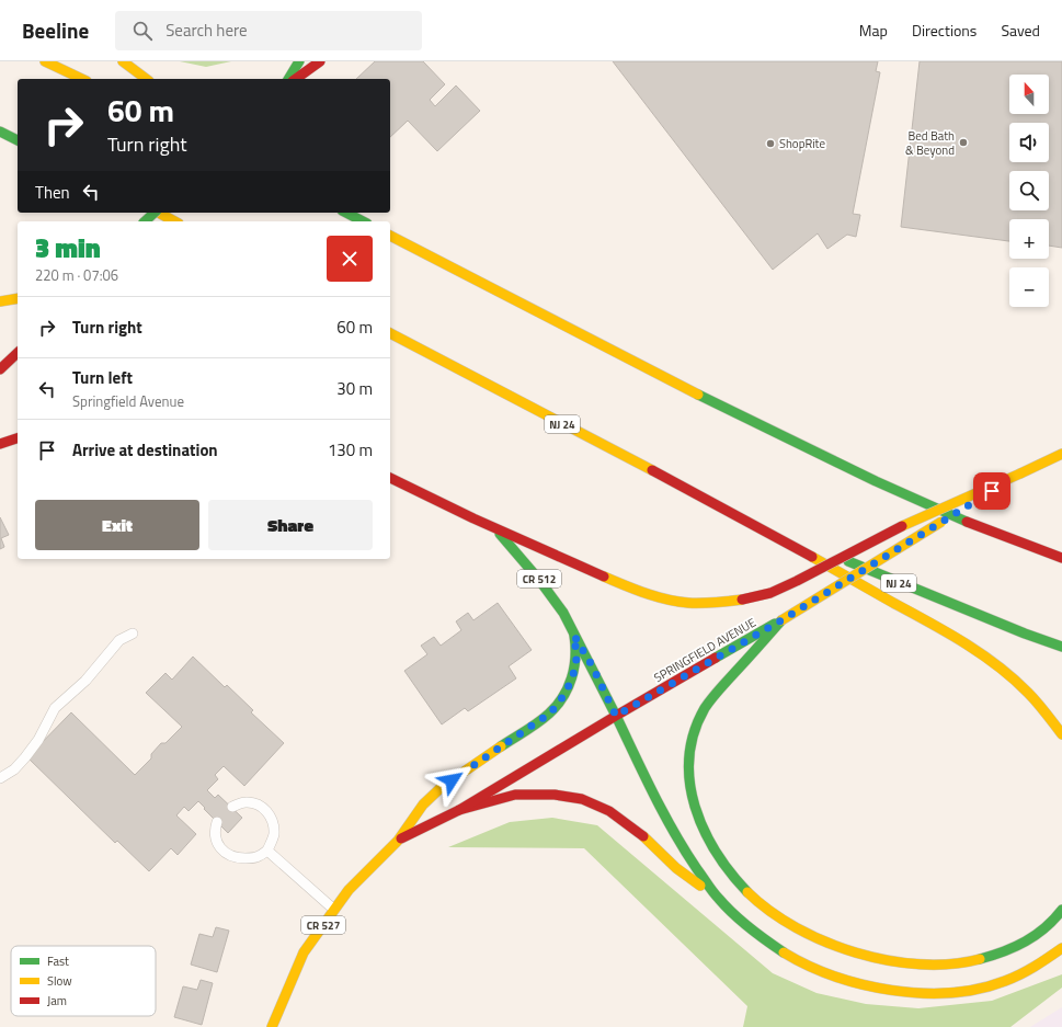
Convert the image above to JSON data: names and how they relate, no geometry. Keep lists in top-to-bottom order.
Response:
{
  "streets": {
    "main road": [
      "NJ 24",
      "CR 512",
      "SPRINGFIELD AVENUE",
      "CR 527"
    ]
  },
  "crossings": [
    ["CR 512", "SPRINGFIELD AVENUE"],
    ["SPRINGFIELD AVENUE", "CR 527"]
  ],
  "places": ["Bed Bath & Beyond", "ShopRite"],
  "legend": ["Fast", "Slow", "Jam"],
  "north": "top",
  "page": {
    "header": "Beeline",
    "search": "Search here",
    "nav": ["Map", "Directions", "Saved"],
    "map_buttons": ["+", "−"],
    "turn": ["60 m", "Turn right"],
    "then": "Then",
    "heading": ["3 min", "220 m · 07:06"],
    "list": [
      {
        "name": "Turn right",
        "value": "60 m"
      },
      {
        "name": "Turn left",
        "note": "Springfield Avenue",
        "value": "30 m"
      },
      {
        "name": "Arrive at destination",
        "value": "130 m"
      }
    ],
    "buttons": ["Exit", "Share"]
  }
}
